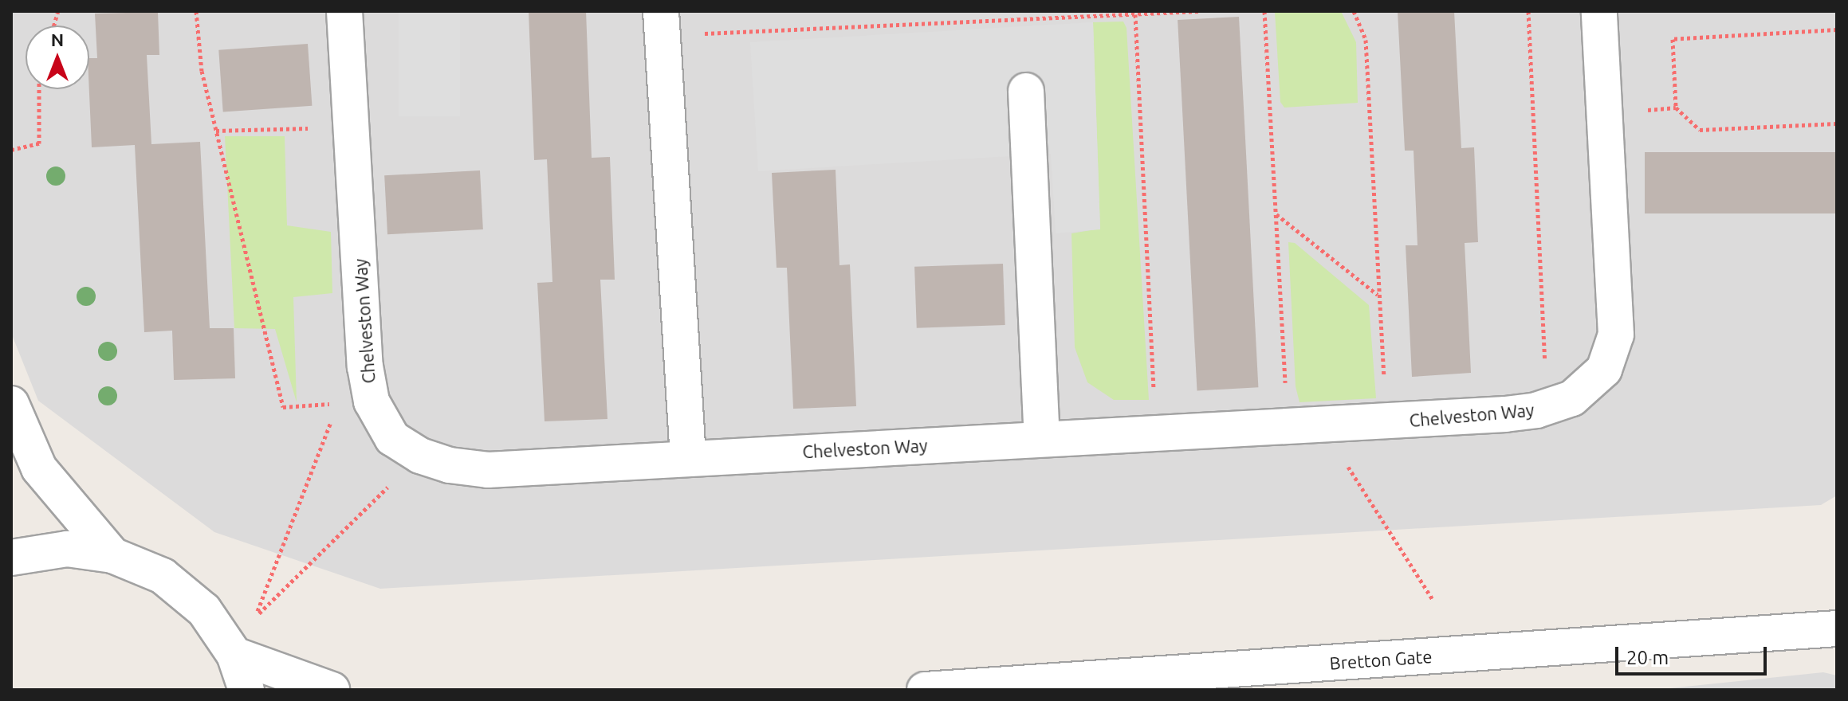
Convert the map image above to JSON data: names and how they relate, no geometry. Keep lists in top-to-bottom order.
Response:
{
  "streets": {
    "street": ["Chelveston Way", "Bretton Gate"]
  },
  "scale_bar": "20 m",
  "north": "top"
}
